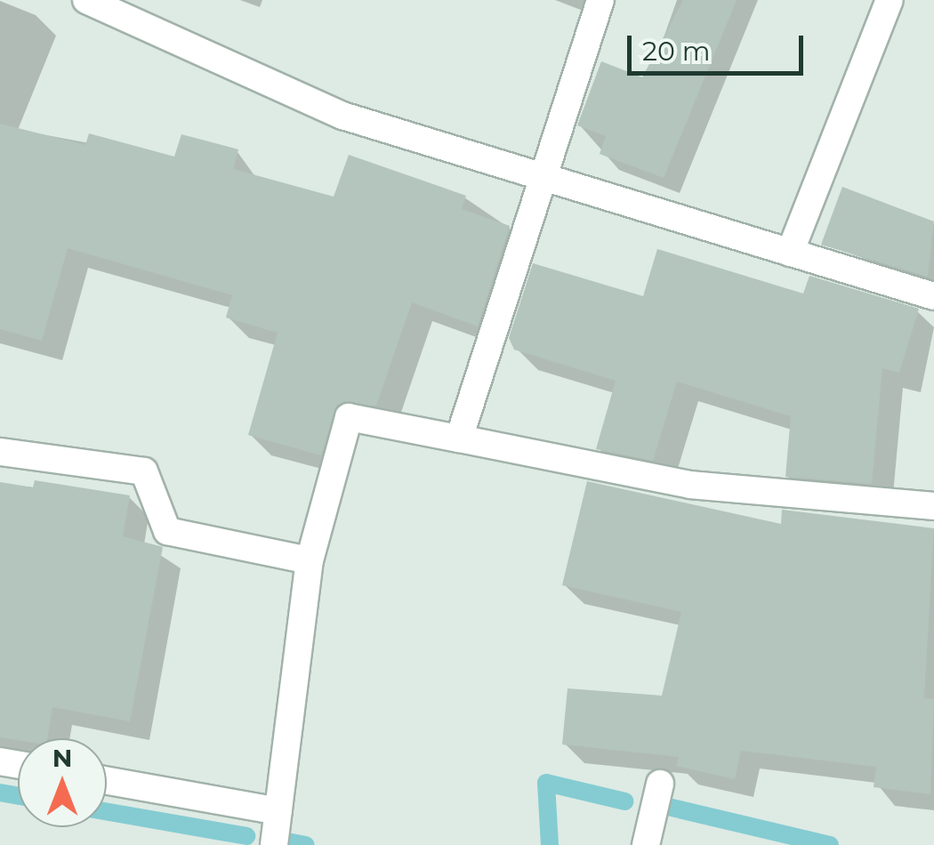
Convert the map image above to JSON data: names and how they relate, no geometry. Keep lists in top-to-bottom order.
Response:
{
  "scale_bar": "20 m",
  "north": "top"
}
